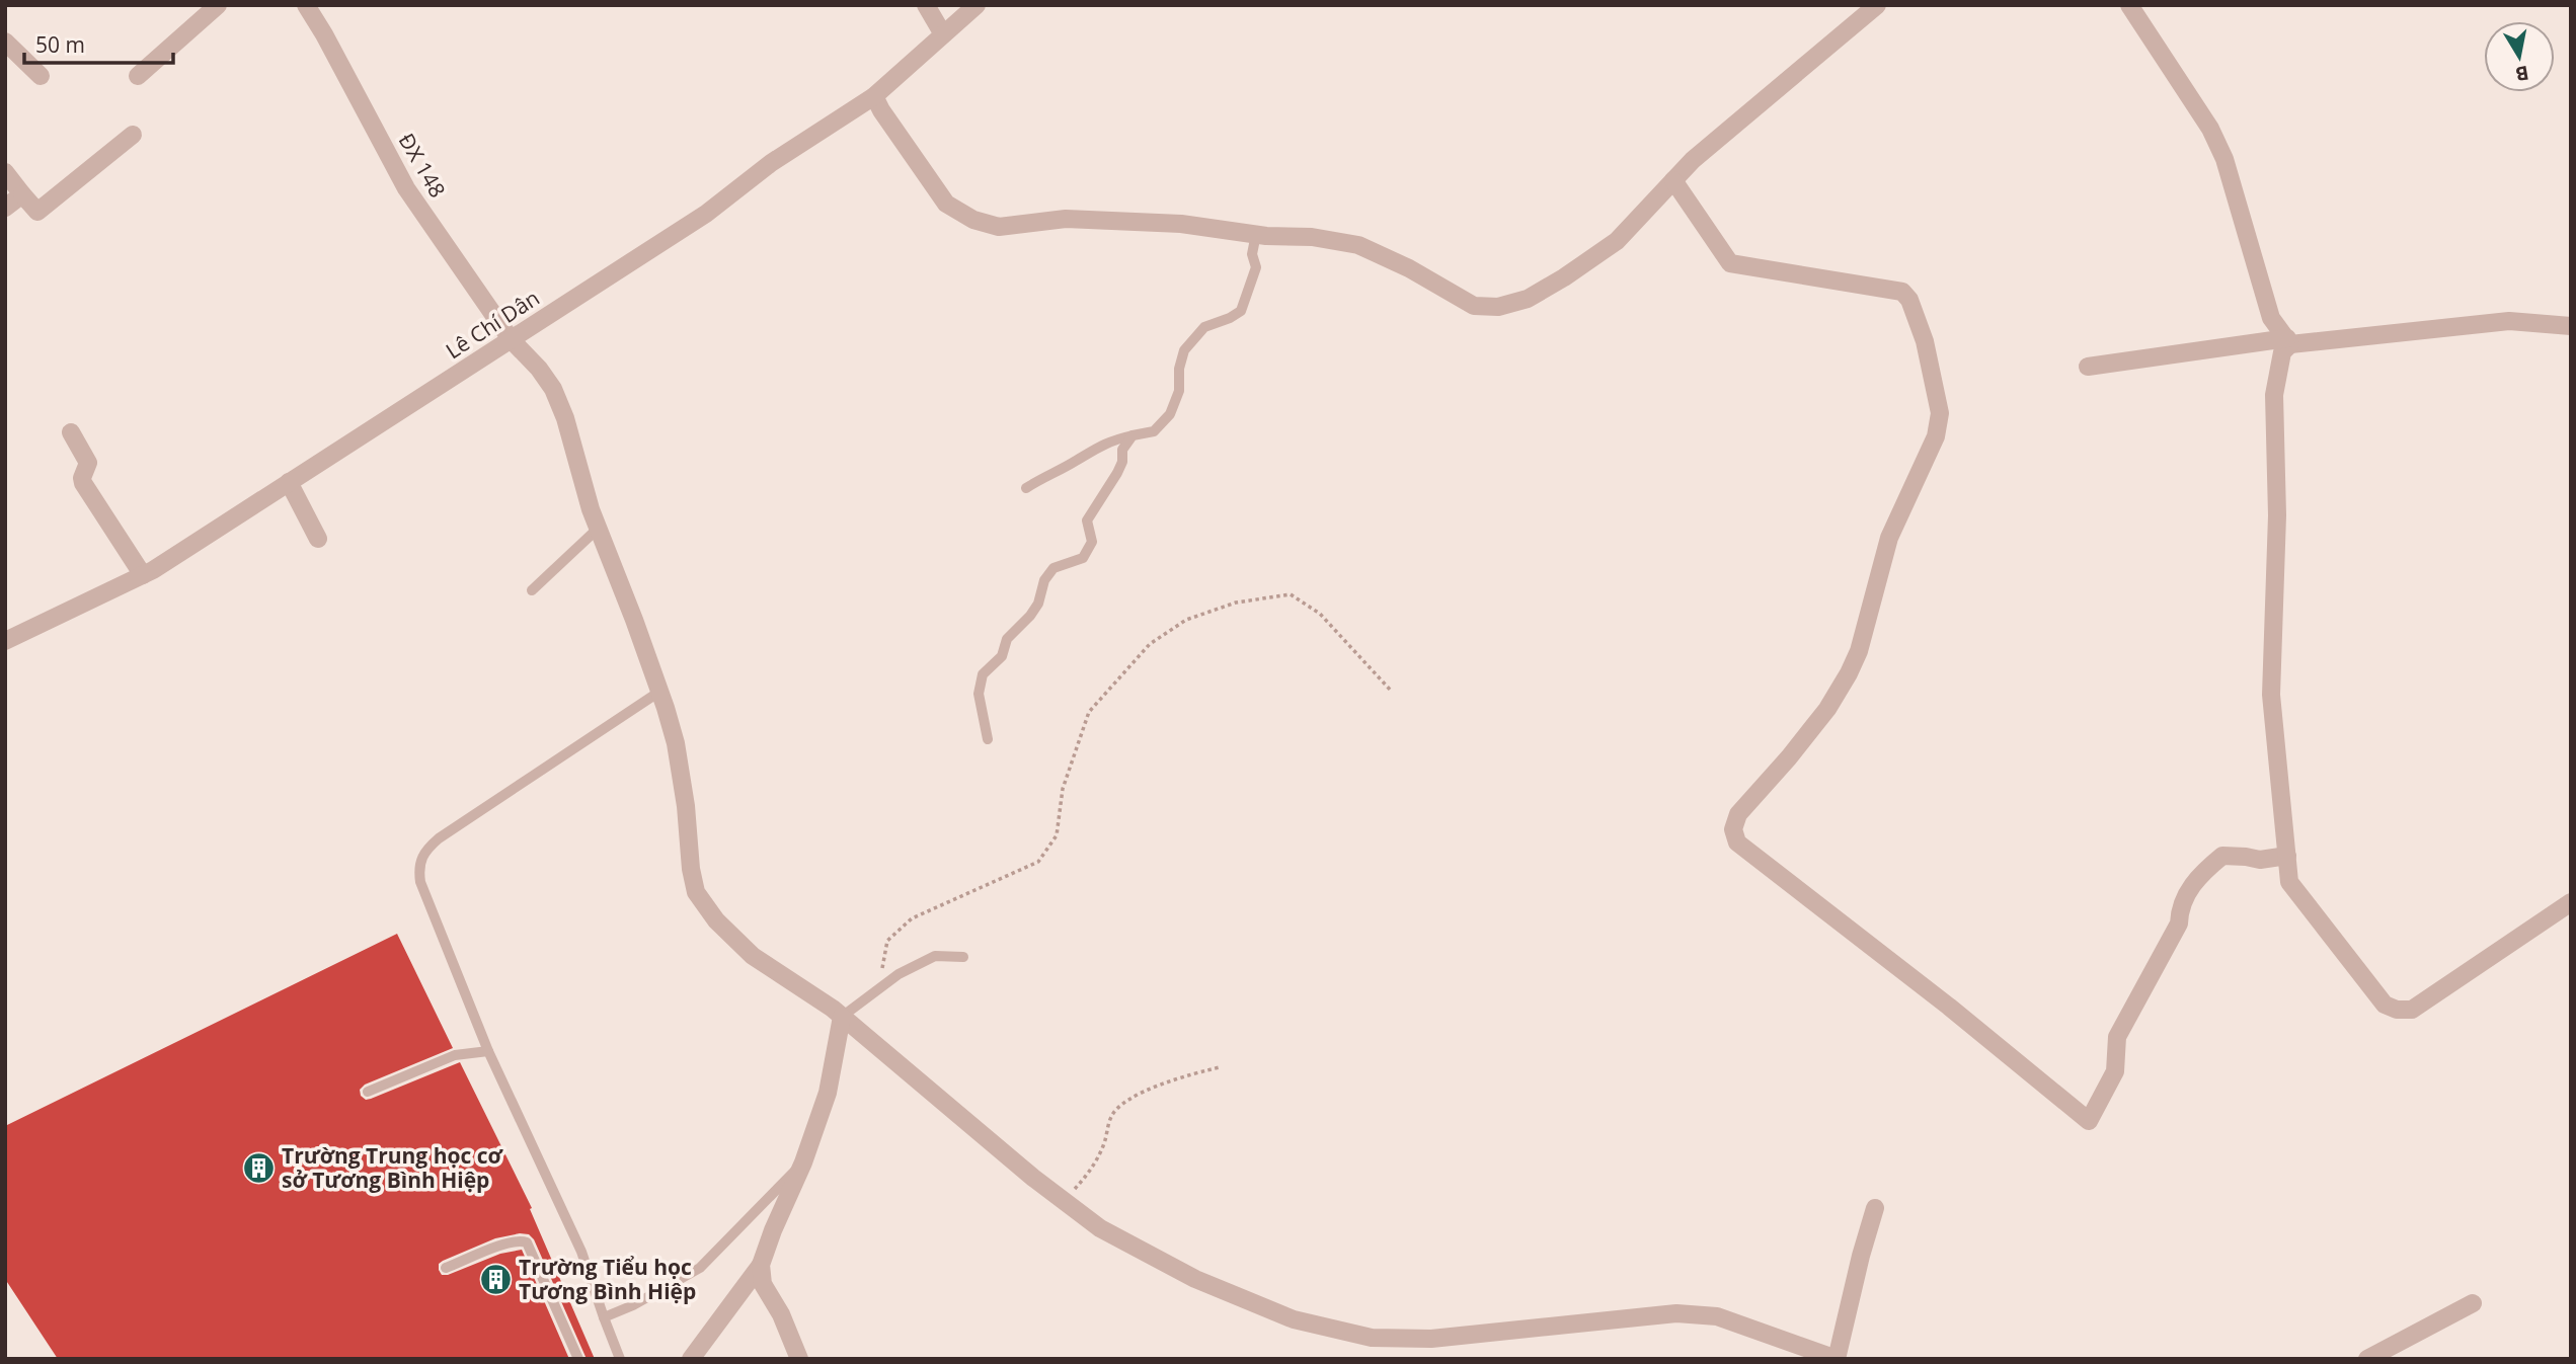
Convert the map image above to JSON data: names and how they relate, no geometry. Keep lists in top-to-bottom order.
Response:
{
  "streets": {
    "street": ["ĐX 148", "Lê Chí Dân"]
  },
  "crossings": [
    ["ĐX 148", "Lê Chí Dân"]
  ],
  "places": {
    "building": ["Trường Trung học cơ sở Tương Bình Hiệp", "Trường Tiểu học Tương Bình Hiệp"]
  },
  "scale_bar": "50 m",
  "north": "bottom"
}
